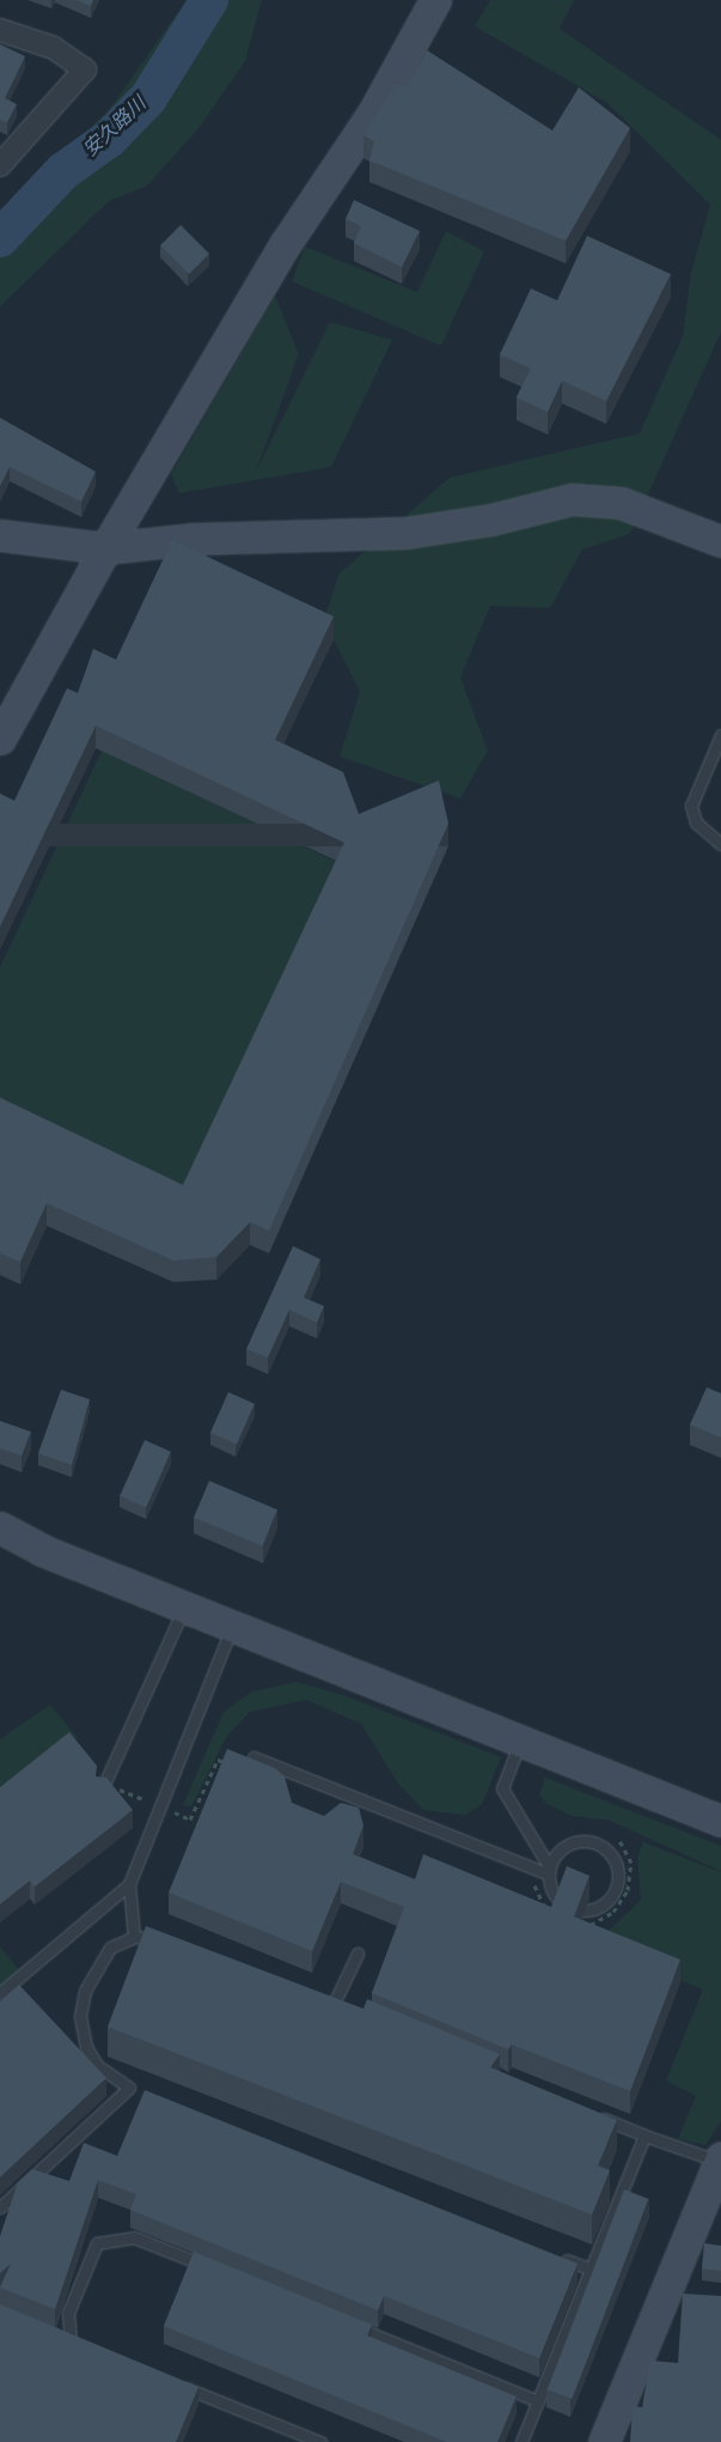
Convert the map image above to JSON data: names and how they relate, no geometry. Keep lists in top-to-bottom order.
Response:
{
  "water": ["安久路川"]
}
